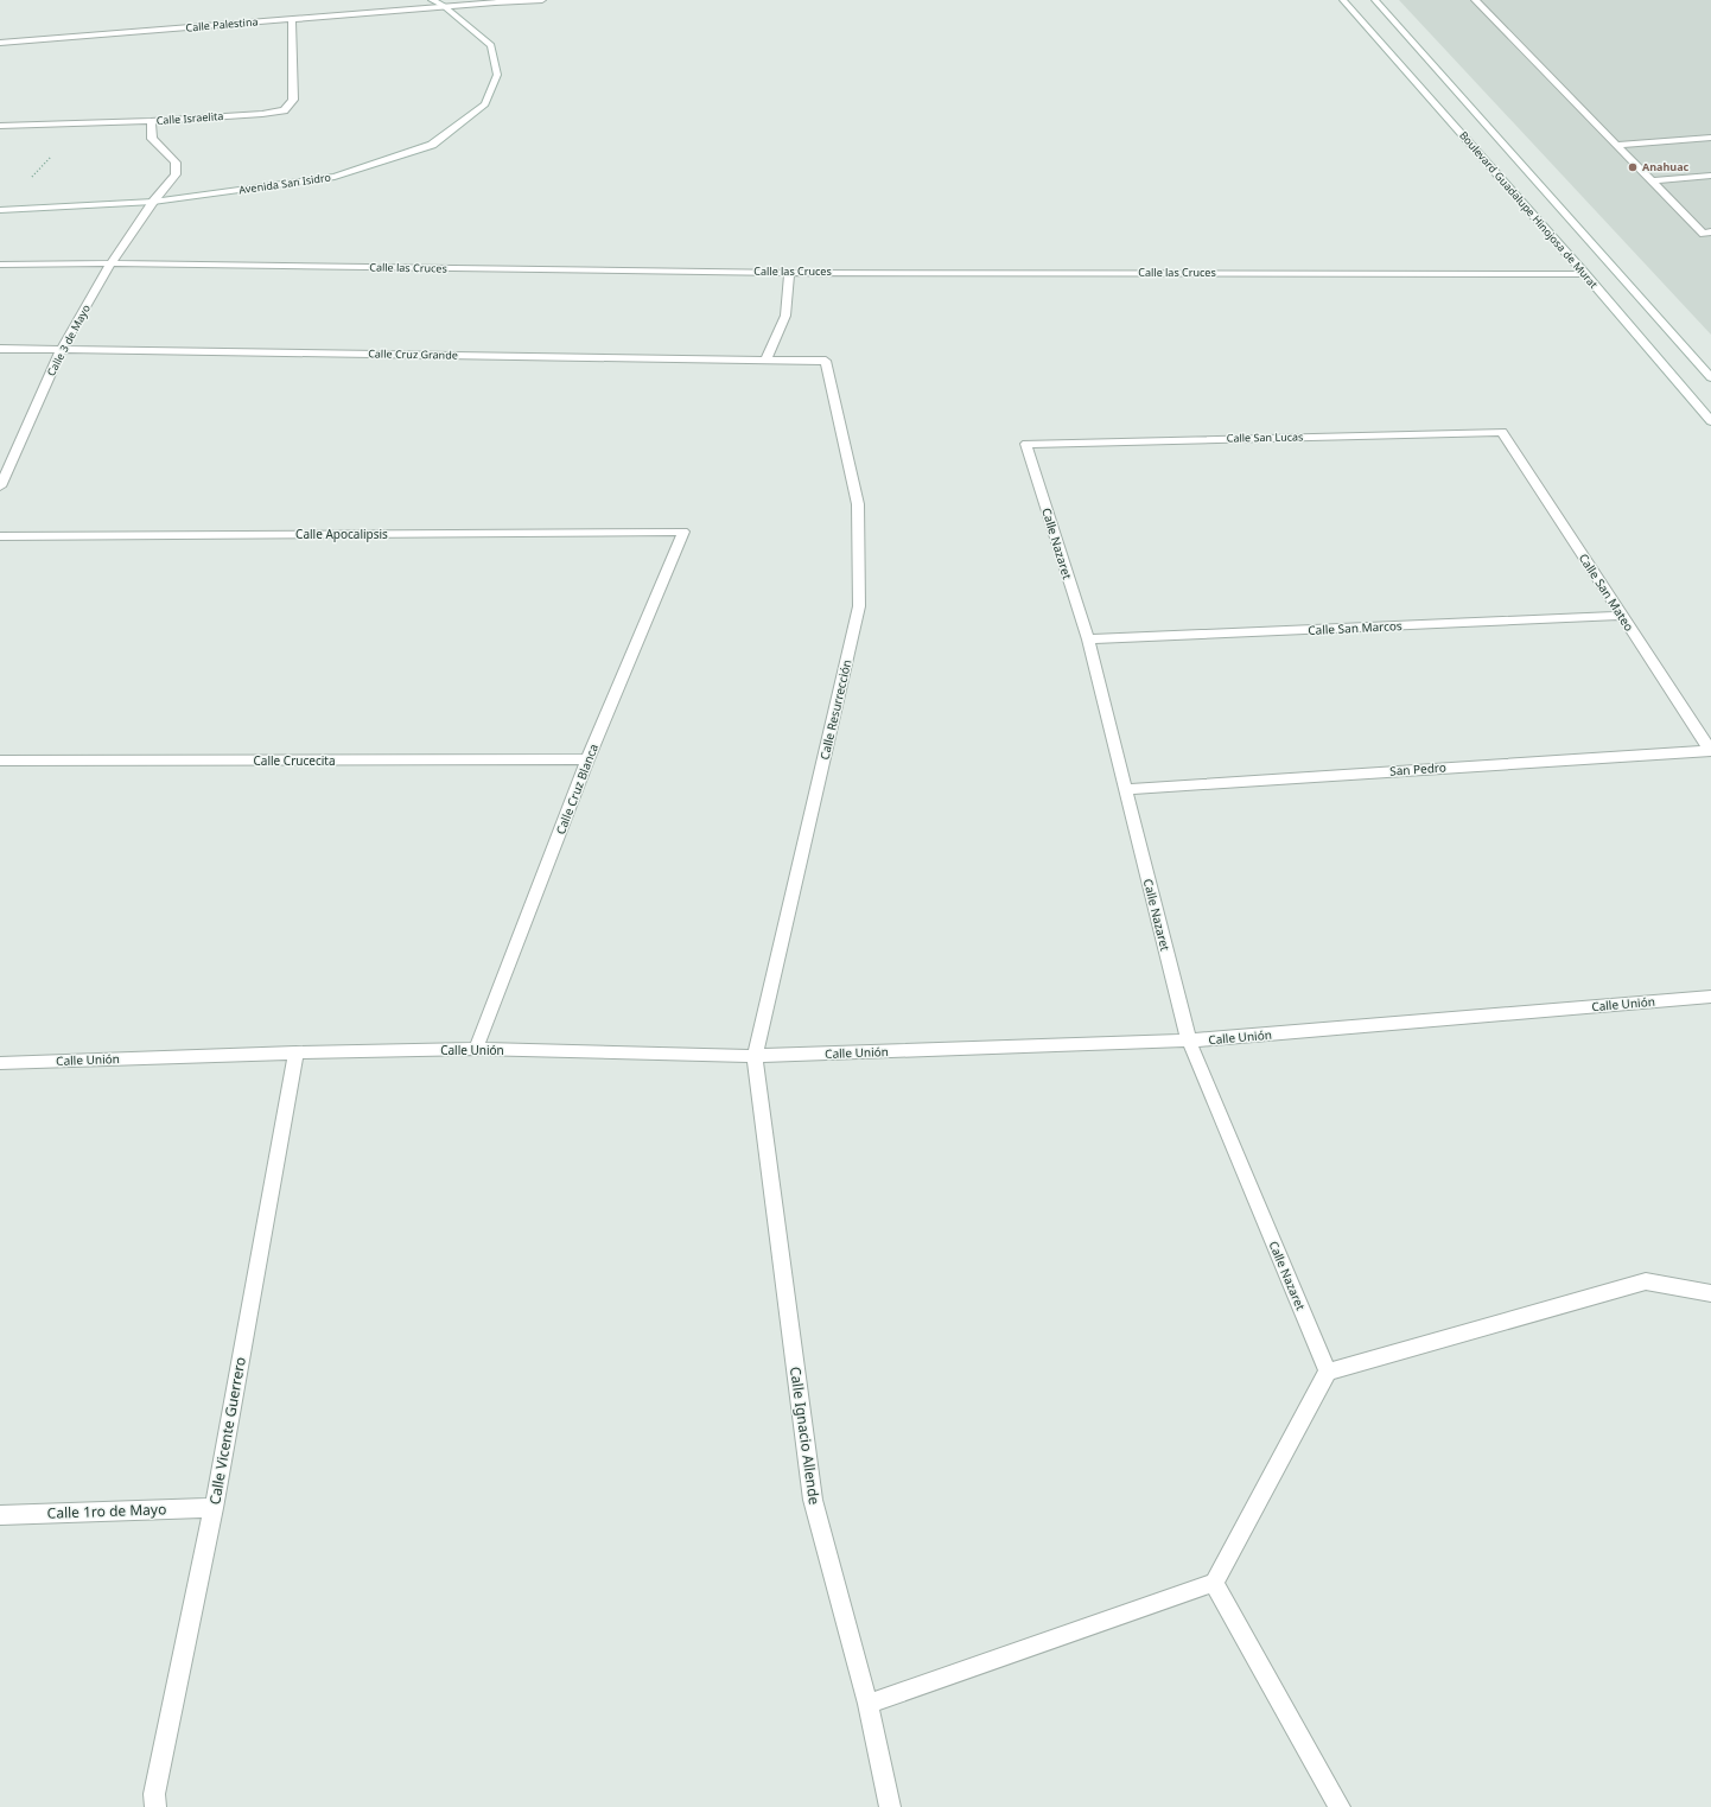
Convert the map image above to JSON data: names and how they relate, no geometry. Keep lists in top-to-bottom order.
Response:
{
  "streets": {
    "street": [
      "Calle Palestina",
      "Calle Israelita",
      "Avenida San Isidro",
      "Boulevard Guadalupe Hinojosa de Murat",
      "Calle las Cruces",
      "Calle 3 de Mayo",
      "Calle Cruz Grande",
      "Calle San Lucas",
      "Calle Apocalipsis",
      "Calle Nazaret",
      "Calle San Mateo",
      "Calle San Marcos",
      "Calle Resurrección",
      "Calle Crucecita",
      "San Pedro",
      "Calle Cruz Blanca",
      "Calle Unión",
      "Calle Vicente Guerrero",
      "Calle Ignacio Allende",
      "Calle 1ro de Mayo"
    ]
  },
  "crossings": [
    ["Calle Palestina", "Calle Israelita"],
    ["Calle Palestina", "Avenida San Isidro"],
    ["Calle Israelita", "Calle 3 de Mayo"],
    ["Avenida San Isidro", "Calle 3 de Mayo"],
    ["Boulevard Guadalupe Hinojosa de Murat", "Calle las Cruces"],
    ["Calle las Cruces", "Calle 3 de Mayo"],
    ["Calle 3 de Mayo", "Calle Cruz Grande"],
    ["Calle Cruz Grande", "Calle Resurrección"],
    ["Calle San Lucas", "Calle Nazaret"],
    ["Calle San Lucas", "Calle San Mateo"],
    ["Calle Apocalipsis", "Calle Cruz Blanca"],
    ["Calle Nazaret", "Calle San Marcos"],
    ["Calle Nazaret", "San Pedro"],
    ["Calle Nazaret", "Calle Unión"],
    ["Calle San Mateo", "Calle San Marcos"],
    ["Calle San Mateo", "San Pedro"],
    ["Calle Resurrección", "Calle Unión"],
    ["Calle Resurrección", "Calle Ignacio Allende"],
    ["Calle Crucecita", "Calle Cruz Blanca"],
    ["Calle Cruz Blanca", "Calle Unión"],
    ["Calle Unión", "Calle Vicente Guerrero"],
    ["Calle Unión", "Calle Ignacio Allende"],
    ["Calle Vicente Guerrero", "Calle 1ro de Mayo"]
  ],
  "places": ["Anahuac"]
}
